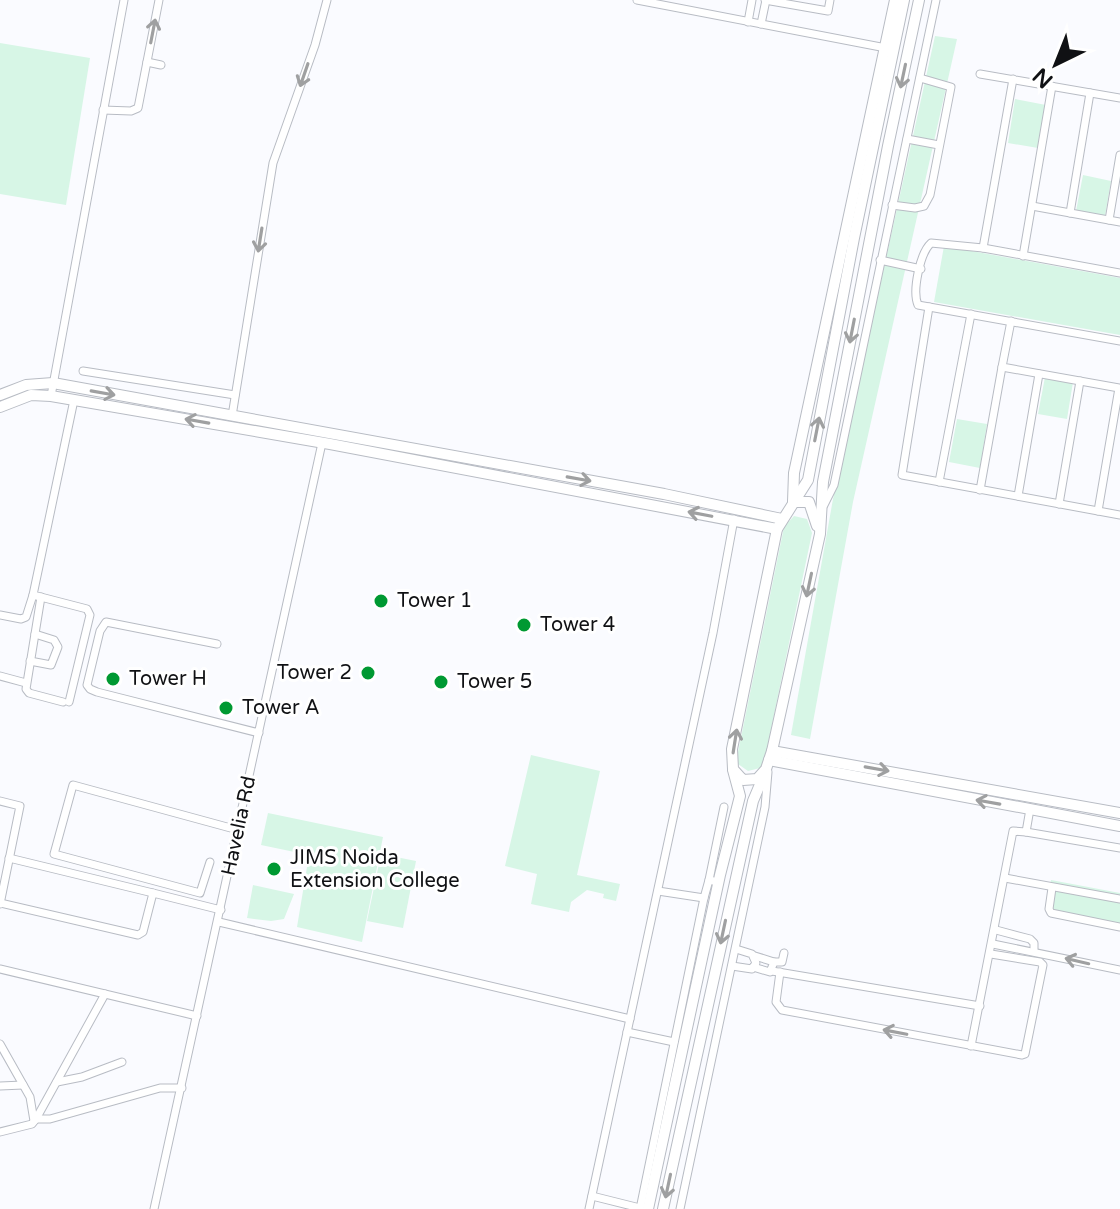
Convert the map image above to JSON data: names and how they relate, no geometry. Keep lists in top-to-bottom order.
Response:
{
  "streets": {
    "street": ["Havelia Rd"]
  },
  "places": [
    "Tower 1",
    "Tower 4",
    "Tower 2",
    "Tower H",
    "Tower 5",
    "Tower A",
    "JIMS Noida Extension College"
  ],
  "north": "bottom left"
}
